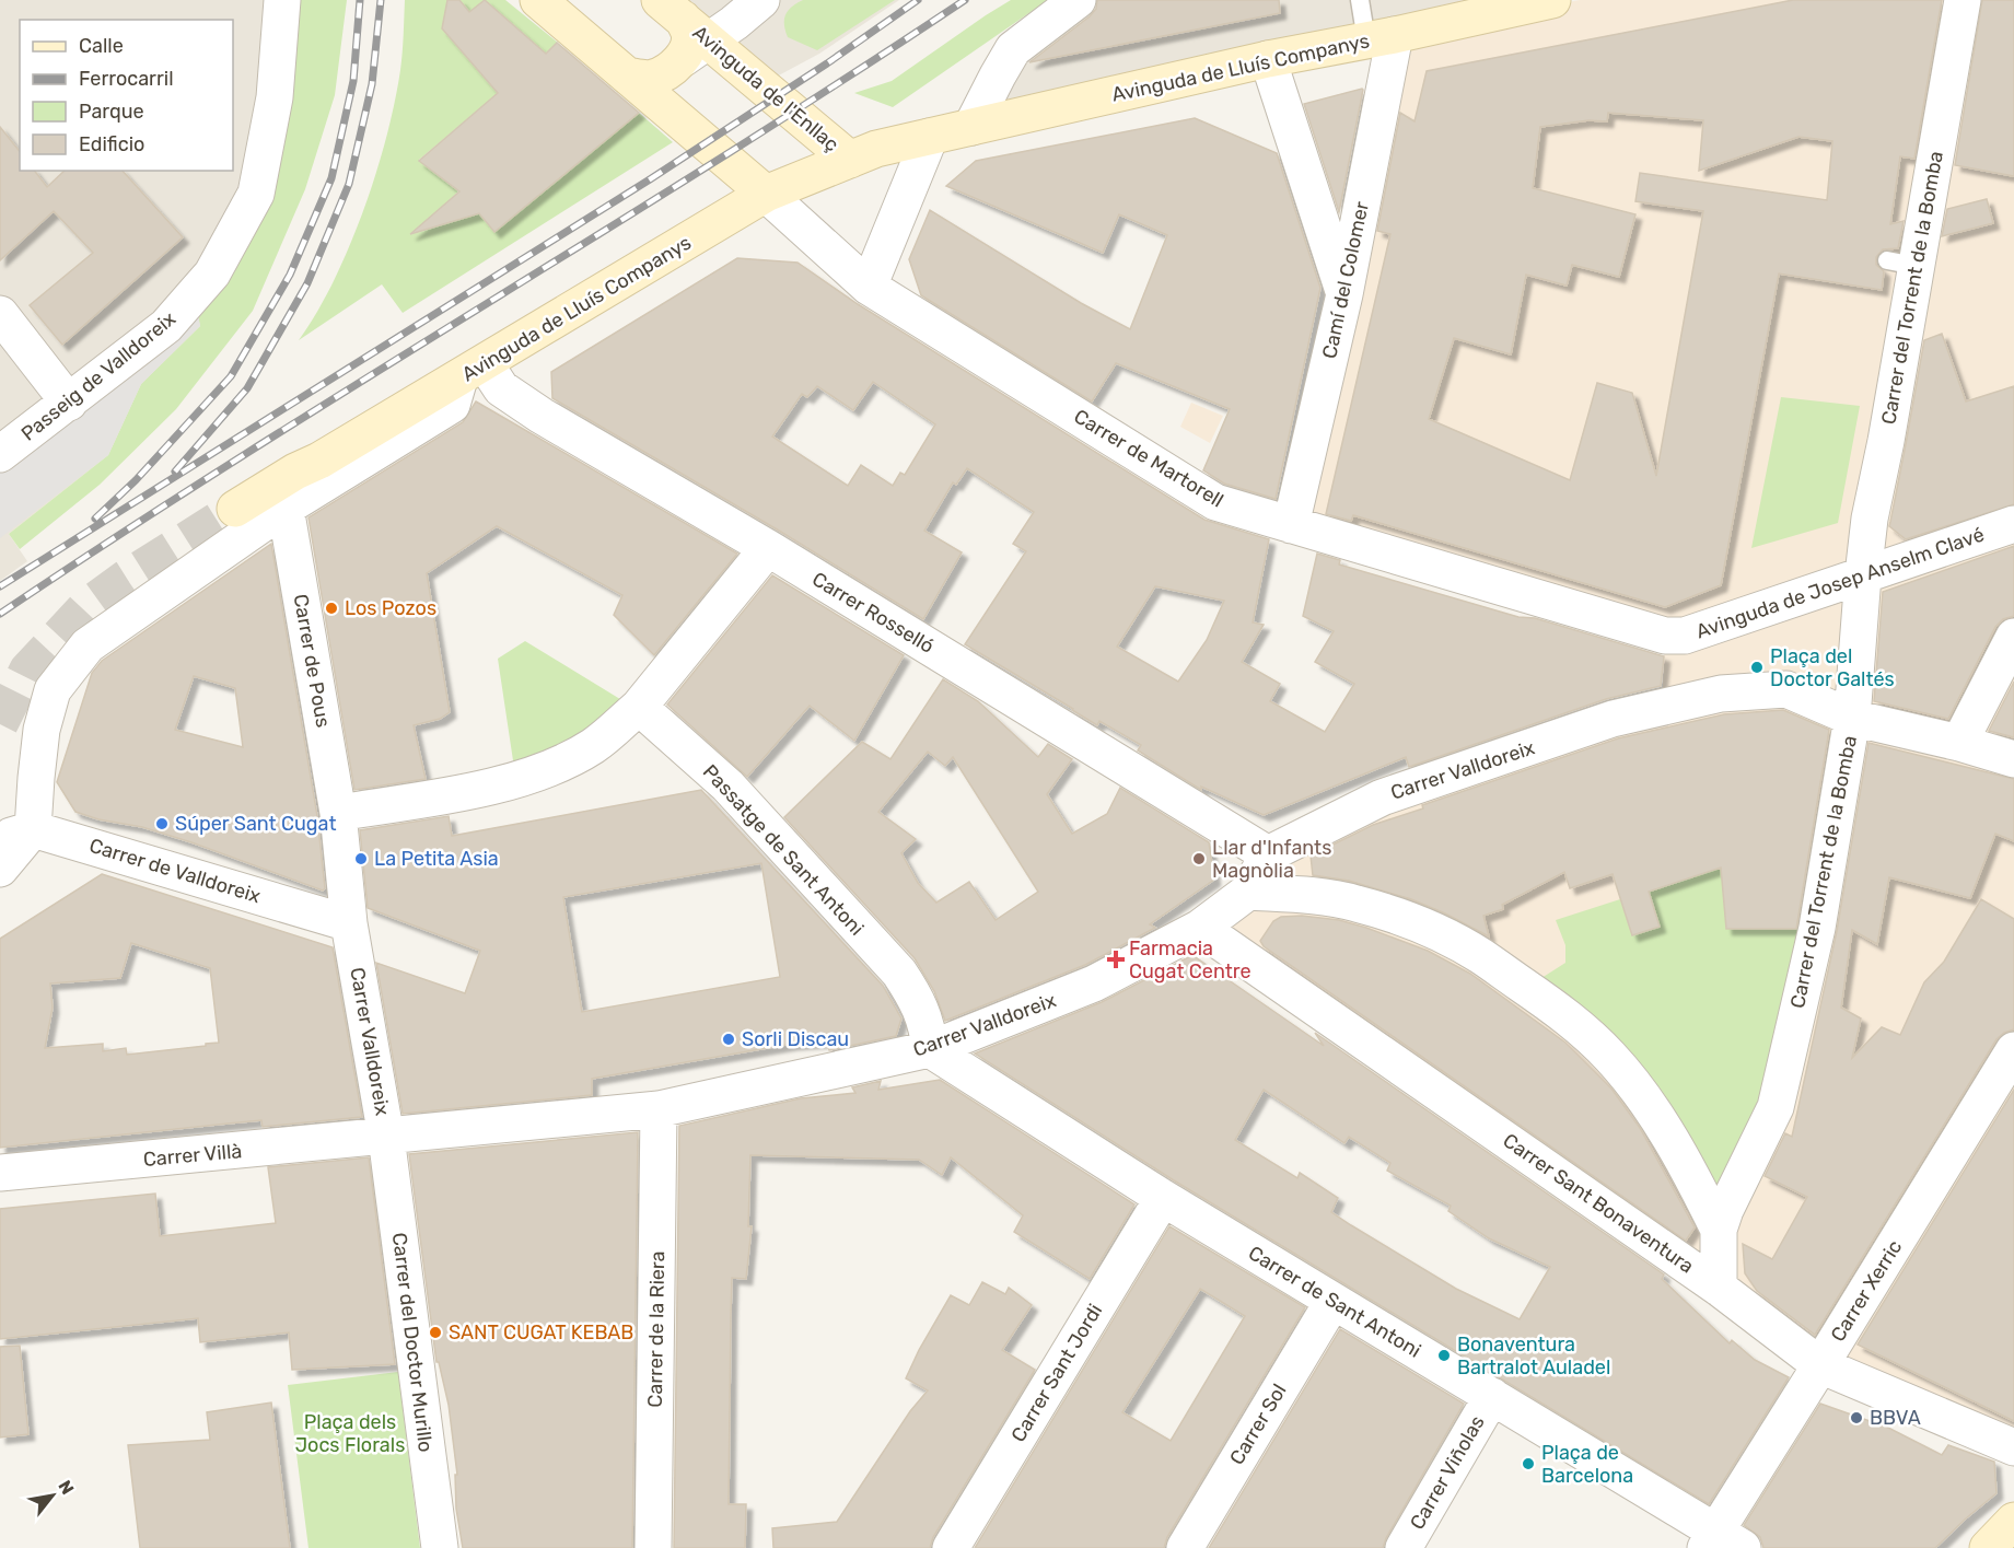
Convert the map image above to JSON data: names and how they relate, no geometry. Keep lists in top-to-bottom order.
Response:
{
  "streets": {
    "street": [
      "Avinguda de Lluís Companys",
      "Avinguda de l'Enllaç",
      "Camí del Colomer",
      "Carrer del Torrent de la Bomba",
      "Passeig de Valldoreix",
      "Carrer de Martorell",
      "Avinguda de Josep Anselm Clavé",
      "Carrer Rosselló",
      "Carrer de Pous",
      "Carrer Valldoreix",
      "Passatge de Sant Antoni",
      "Carrer de Valldoreix",
      "Carrer Villà",
      "Carrer Sant Bonaventura",
      "Carrer Xerric",
      "Carrer de Sant Antoni",
      "Carrer de la Riera",
      "Carrer del Doctor Murillo",
      "Carrer Sant Jordi",
      "Carrer Sol",
      "Carrer Viñolas"
    ]
  },
  "crossings": [
    ["Avinguda de Lluís Companys", "Avinguda de l'Enllaç"],
    ["Avinguda de Lluís Companys", "Camí del Colomer"],
    ["Avinguda de Lluís Companys", "Carrer de Martorell"],
    ["Avinguda de Lluís Companys", "Carrer Rosselló"],
    ["Camí del Colomer", "Carrer de Martorell"],
    ["Carrer del Torrent de la Bomba", "Avinguda de Josep Anselm Clavé"],
    ["Carrer del Torrent de la Bomba", "Carrer Valldoreix"],
    ["Carrer del Torrent de la Bomba", "Carrer Sant Bonaventura"],
    ["Carrer de Martorell", "Avinguda de Josep Anselm Clavé"],
    ["Carrer Rosselló", "Carrer Valldoreix"],
    ["Carrer de Pous", "Carrer Valldoreix"],
    ["Carrer Valldoreix", "Passatge de Sant Antoni"],
    ["Carrer Valldoreix", "Carrer de Valldoreix"],
    ["Carrer Valldoreix", "Carrer Villà"],
    ["Carrer Valldoreix", "Carrer Sant Bonaventura"],
    ["Carrer Valldoreix", "Carrer de Sant Antoni"],
    ["Carrer Valldoreix", "Carrer de la Riera"],
    ["Carrer Valldoreix", "Carrer del Doctor Murillo"],
    ["Passatge de Sant Antoni", "Carrer de Sant Antoni"],
    ["Carrer Villà", "Carrer del Doctor Murillo"],
    ["Carrer Sant Bonaventura", "Carrer Xerric"],
    ["Carrer Xerric", "Carrer de Sant Antoni"],
    ["Carrer de Sant Antoni", "Carrer Sant Jordi"],
    ["Carrer de Sant Antoni", "Carrer Sol"],
    ["Carrer de Sant Antoni", "Carrer Viñolas"]
  ],
  "parks": ["Plaça dels Jocs Florals"],
  "places": {
    "other": [
      "Los Pozos",
      "Plaça del Doctor Galtés",
      "Súper Sant Cugat",
      "La Petita Asia",
      "Llar d'Infants Magnòlia",
      "Sorli Discau",
      "SANT CUGAT KEBAB",
      "Bonaventura Bartralot Auladel",
      "BBVA",
      "Plaça de Barcelona"
    ],
    "health": ["Farmacia Cugat Centre"]
  },
  "legend": [
    "Calle",
    "Ferrocarril",
    "Parque",
    "Edificio"
  ],
  "north": "top right"
}
